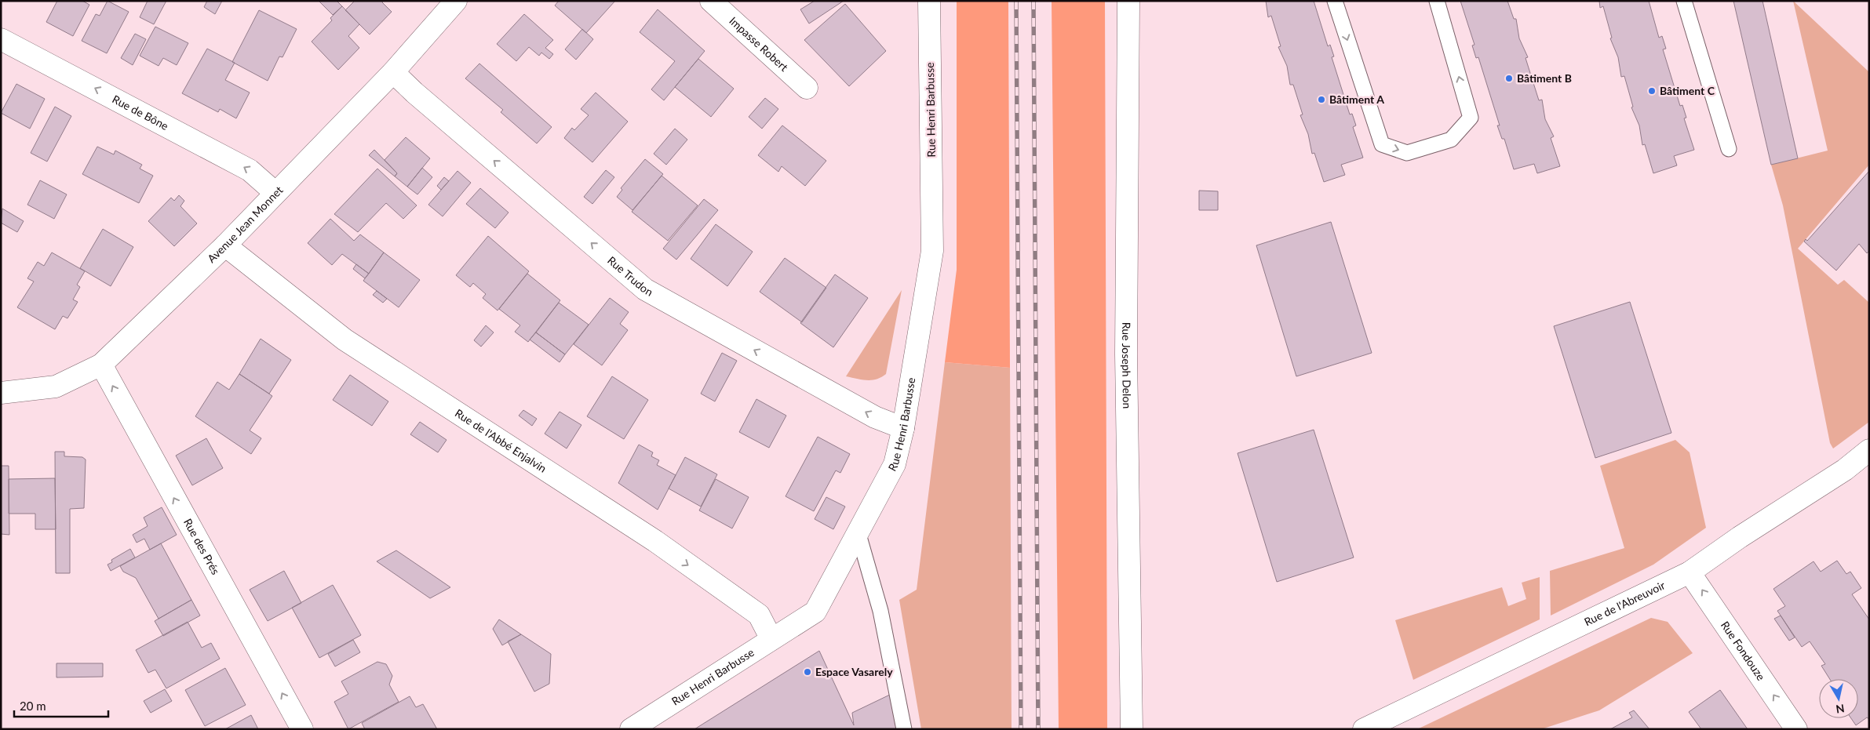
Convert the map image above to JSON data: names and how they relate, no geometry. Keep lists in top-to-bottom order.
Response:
{
  "streets": {
    "street": [
      "Impasse Robert",
      "Rue Henri Barbusse",
      "Rue de Bône",
      "Avenue Jean Monnet",
      "Rue Trudon",
      "Rue Joseph Delon",
      "Rue de l'Abbé Enjalvin",
      "Rue des Prés",
      "Rue de l'Abreuvoir",
      "Rue Fondouze"
    ]
  },
  "crossings": [
    ["Rue Henri Barbusse", "Rue Trudon"],
    ["Rue Henri Barbusse", "Rue de l'Abbé Enjalvin"],
    ["Rue de Bône", "Avenue Jean Monnet"],
    ["Avenue Jean Monnet", "Rue Trudon"],
    ["Avenue Jean Monnet", "Rue de l'Abbé Enjalvin"],
    ["Avenue Jean Monnet", "Rue des Prés"],
    ["Rue de l'Abreuvoir", "Rue Fondouze"]
  ],
  "one_way": [
    "Rue de Bône",
    "Rue Trudon",
    "Rue de l'Abbé Enjalvin",
    "Rue des Prés",
    "Rue Fondouze"
  ],
  "places": [
    "Bâtiment B",
    "Bâtiment C",
    "Bâtiment A",
    "Espace Vasarely"
  ],
  "scale_bar": "20 m",
  "north": "bottom"
}
